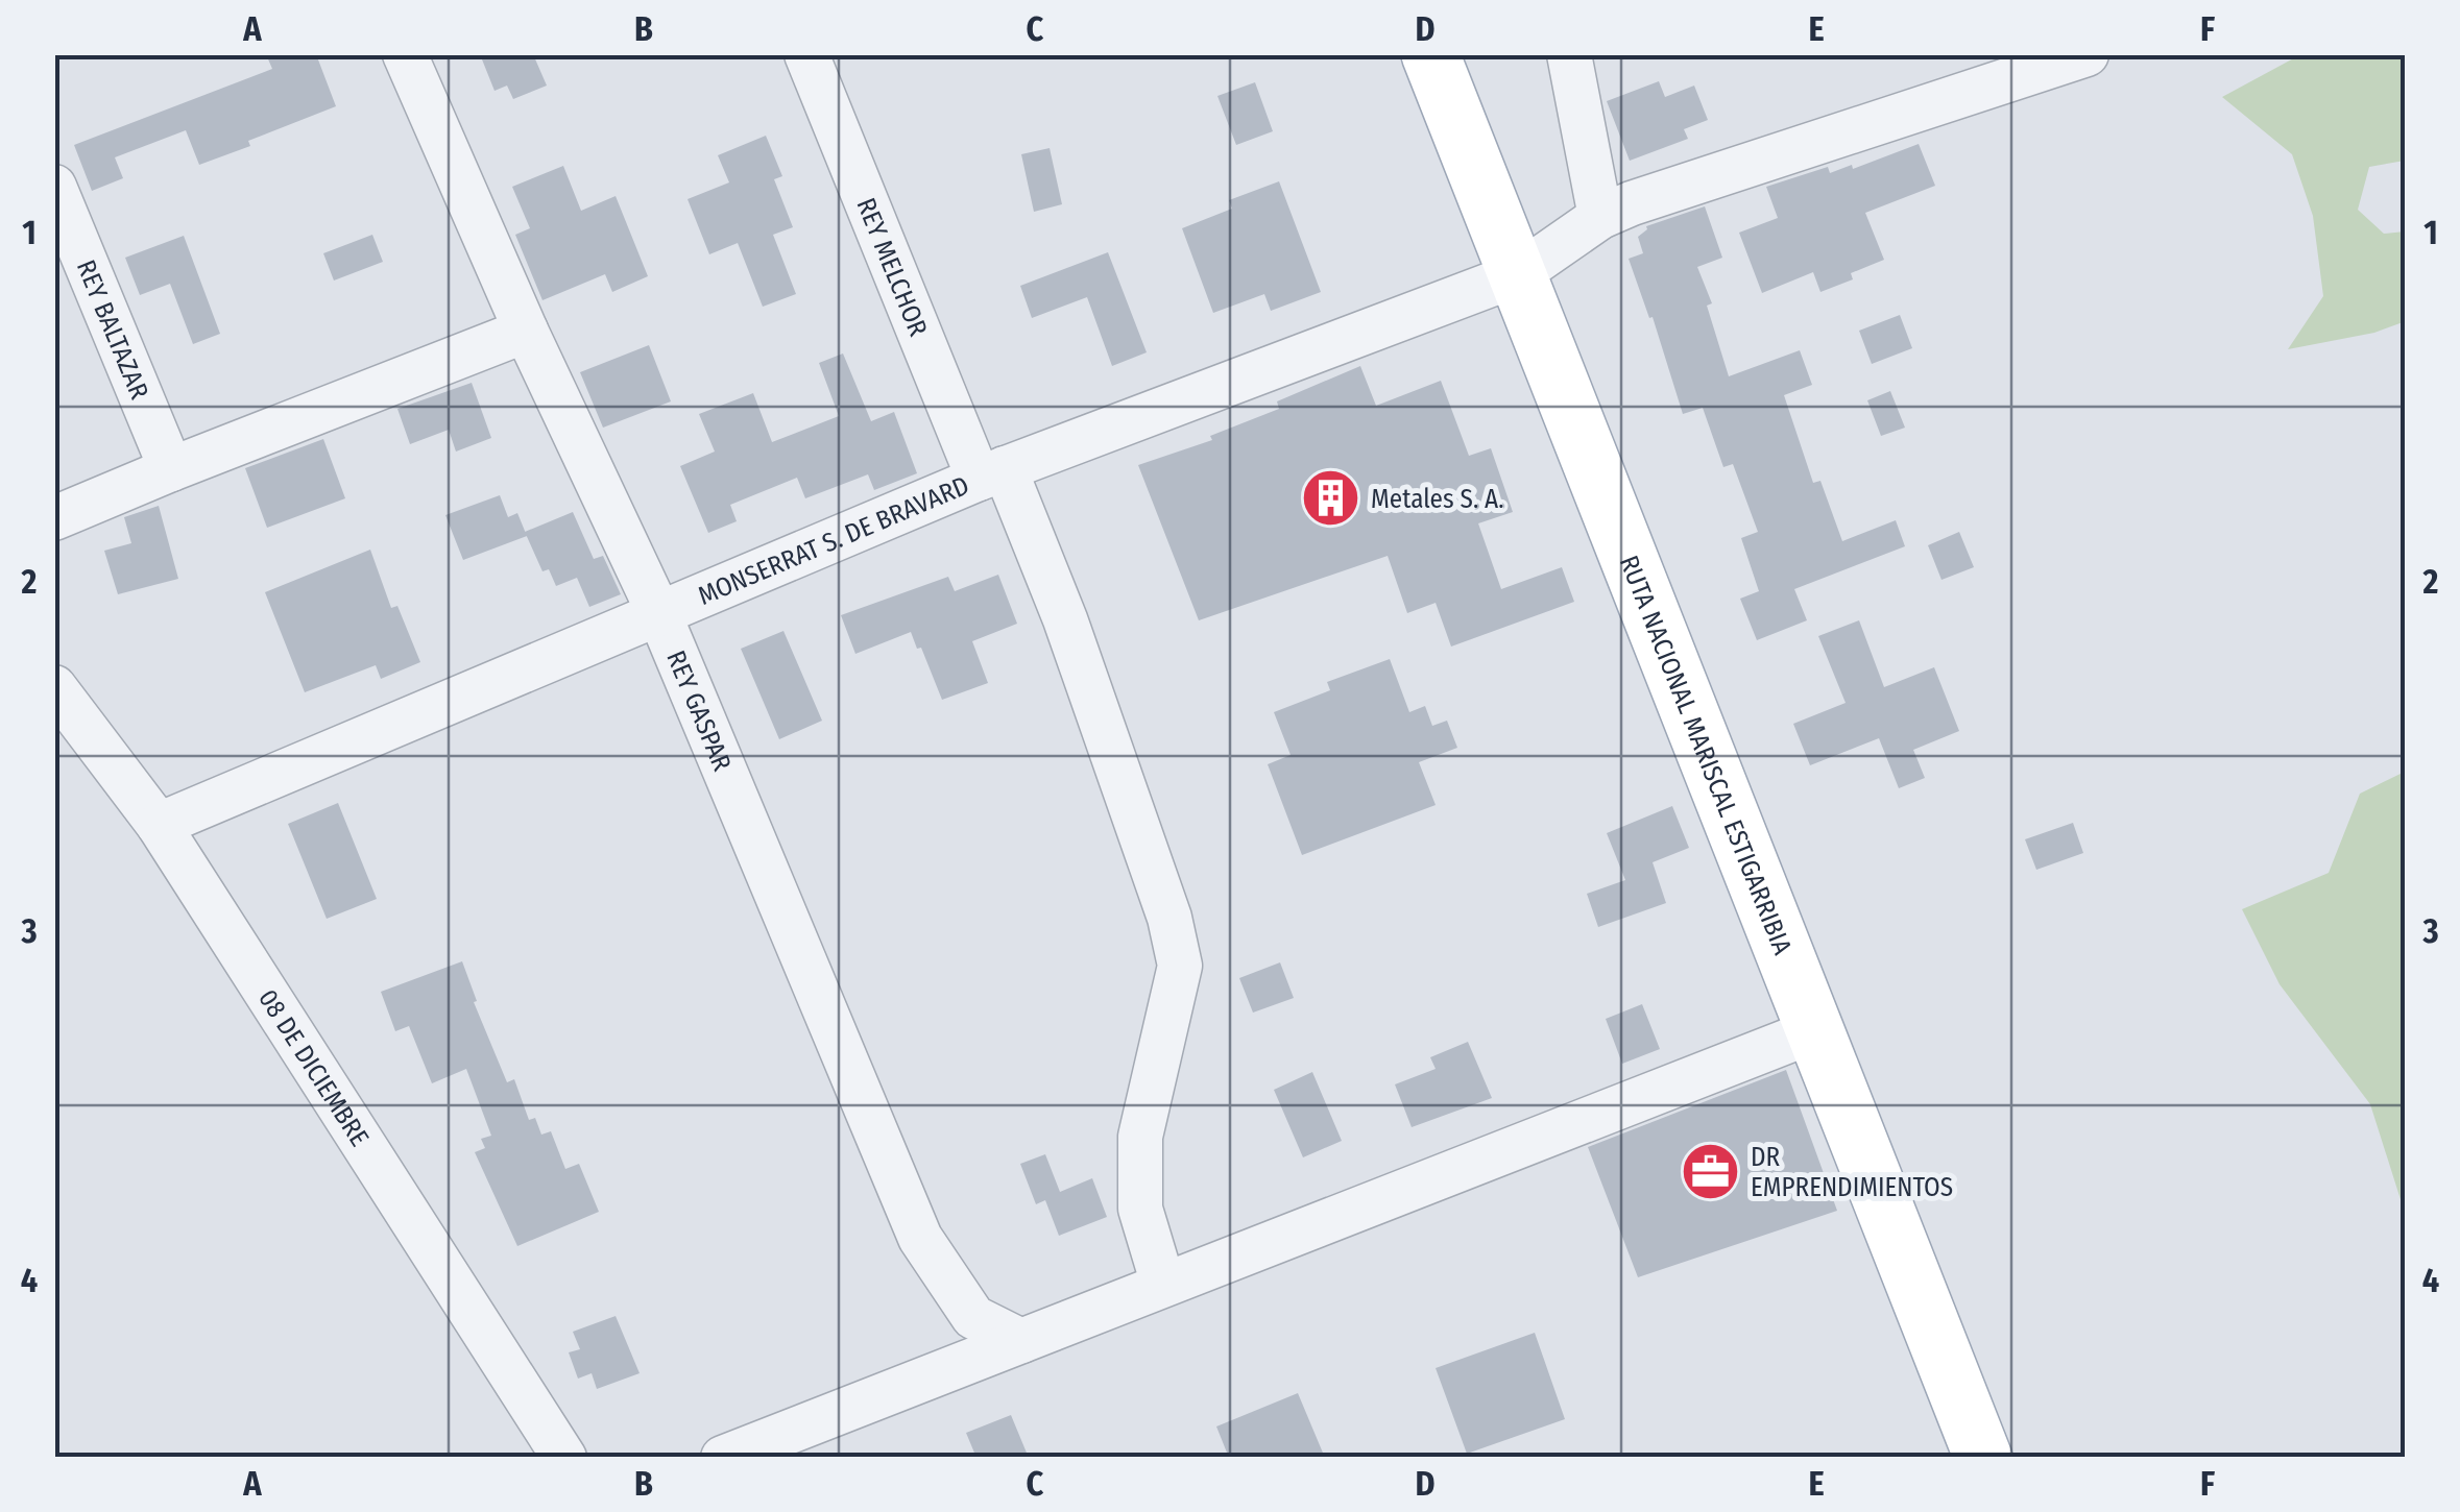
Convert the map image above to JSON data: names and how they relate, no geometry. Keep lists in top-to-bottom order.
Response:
{
  "streets": {
    "main road": ["RUTA NACIONAL MARISCAL ESTIGARRIBIA"],
    "street": [
      "REY MELCHOR",
      "REY BALTAZAR",
      "MONSERRAT S. DE BRAVARD",
      "REY GASPAR",
      "08 DE DICIEMBRE"
    ]
  },
  "crossings": [
    ["REY MELCHOR", "MONSERRAT S. DE BRAVARD"],
    ["MONSERRAT S. DE BRAVARD", "REY GASPAR"],
    ["MONSERRAT S. DE BRAVARD", "RUTA NACIONAL MARISCAL ESTIGARRIBIA"],
    ["MONSERRAT S. DE BRAVARD", "08 DE DICIEMBRE"]
  ],
  "places": {
    "building": ["Metales S. A."],
    "office": ["DR EMPRENDIMIENTOS"]
  },
  "grid": {
    "columns": [
      "A",
      "B",
      "C",
      "D",
      "E",
      "F"
    ],
    "rows": [
      "1",
      "2",
      "3",
      "4"
    ]
  }
}
